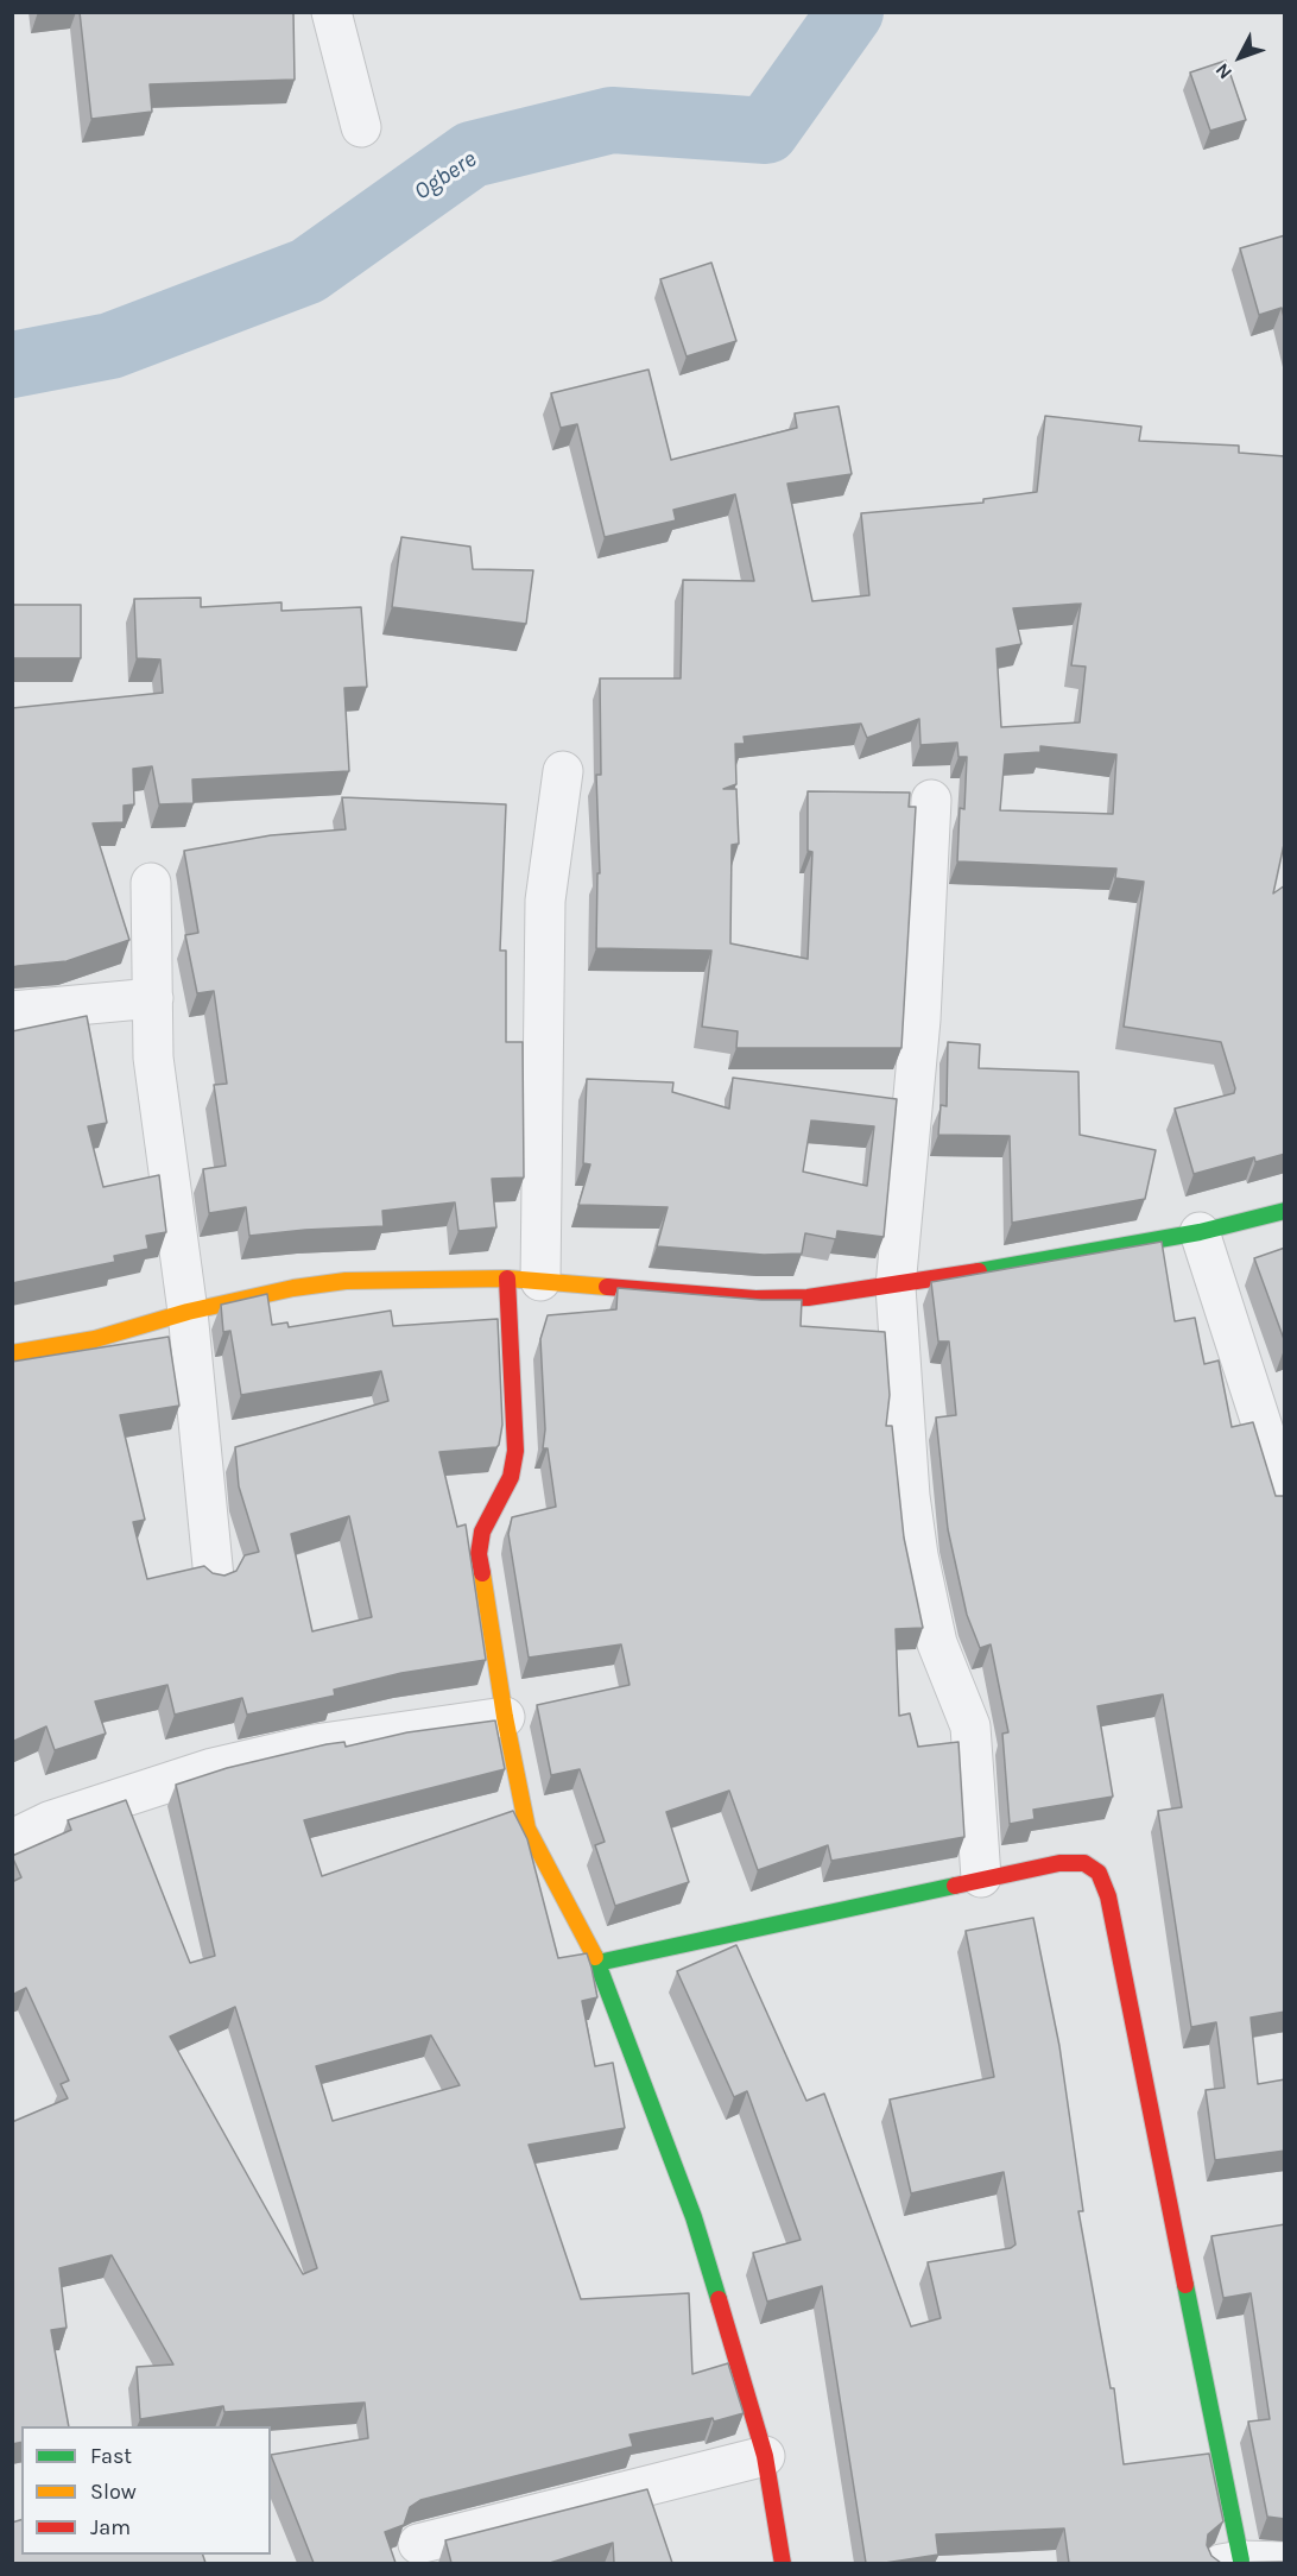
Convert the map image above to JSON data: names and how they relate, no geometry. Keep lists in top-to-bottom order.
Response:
{
  "water": ["Ogbere"],
  "legend": ["Fast", "Slow", "Jam"],
  "north": "bottom left"
}
